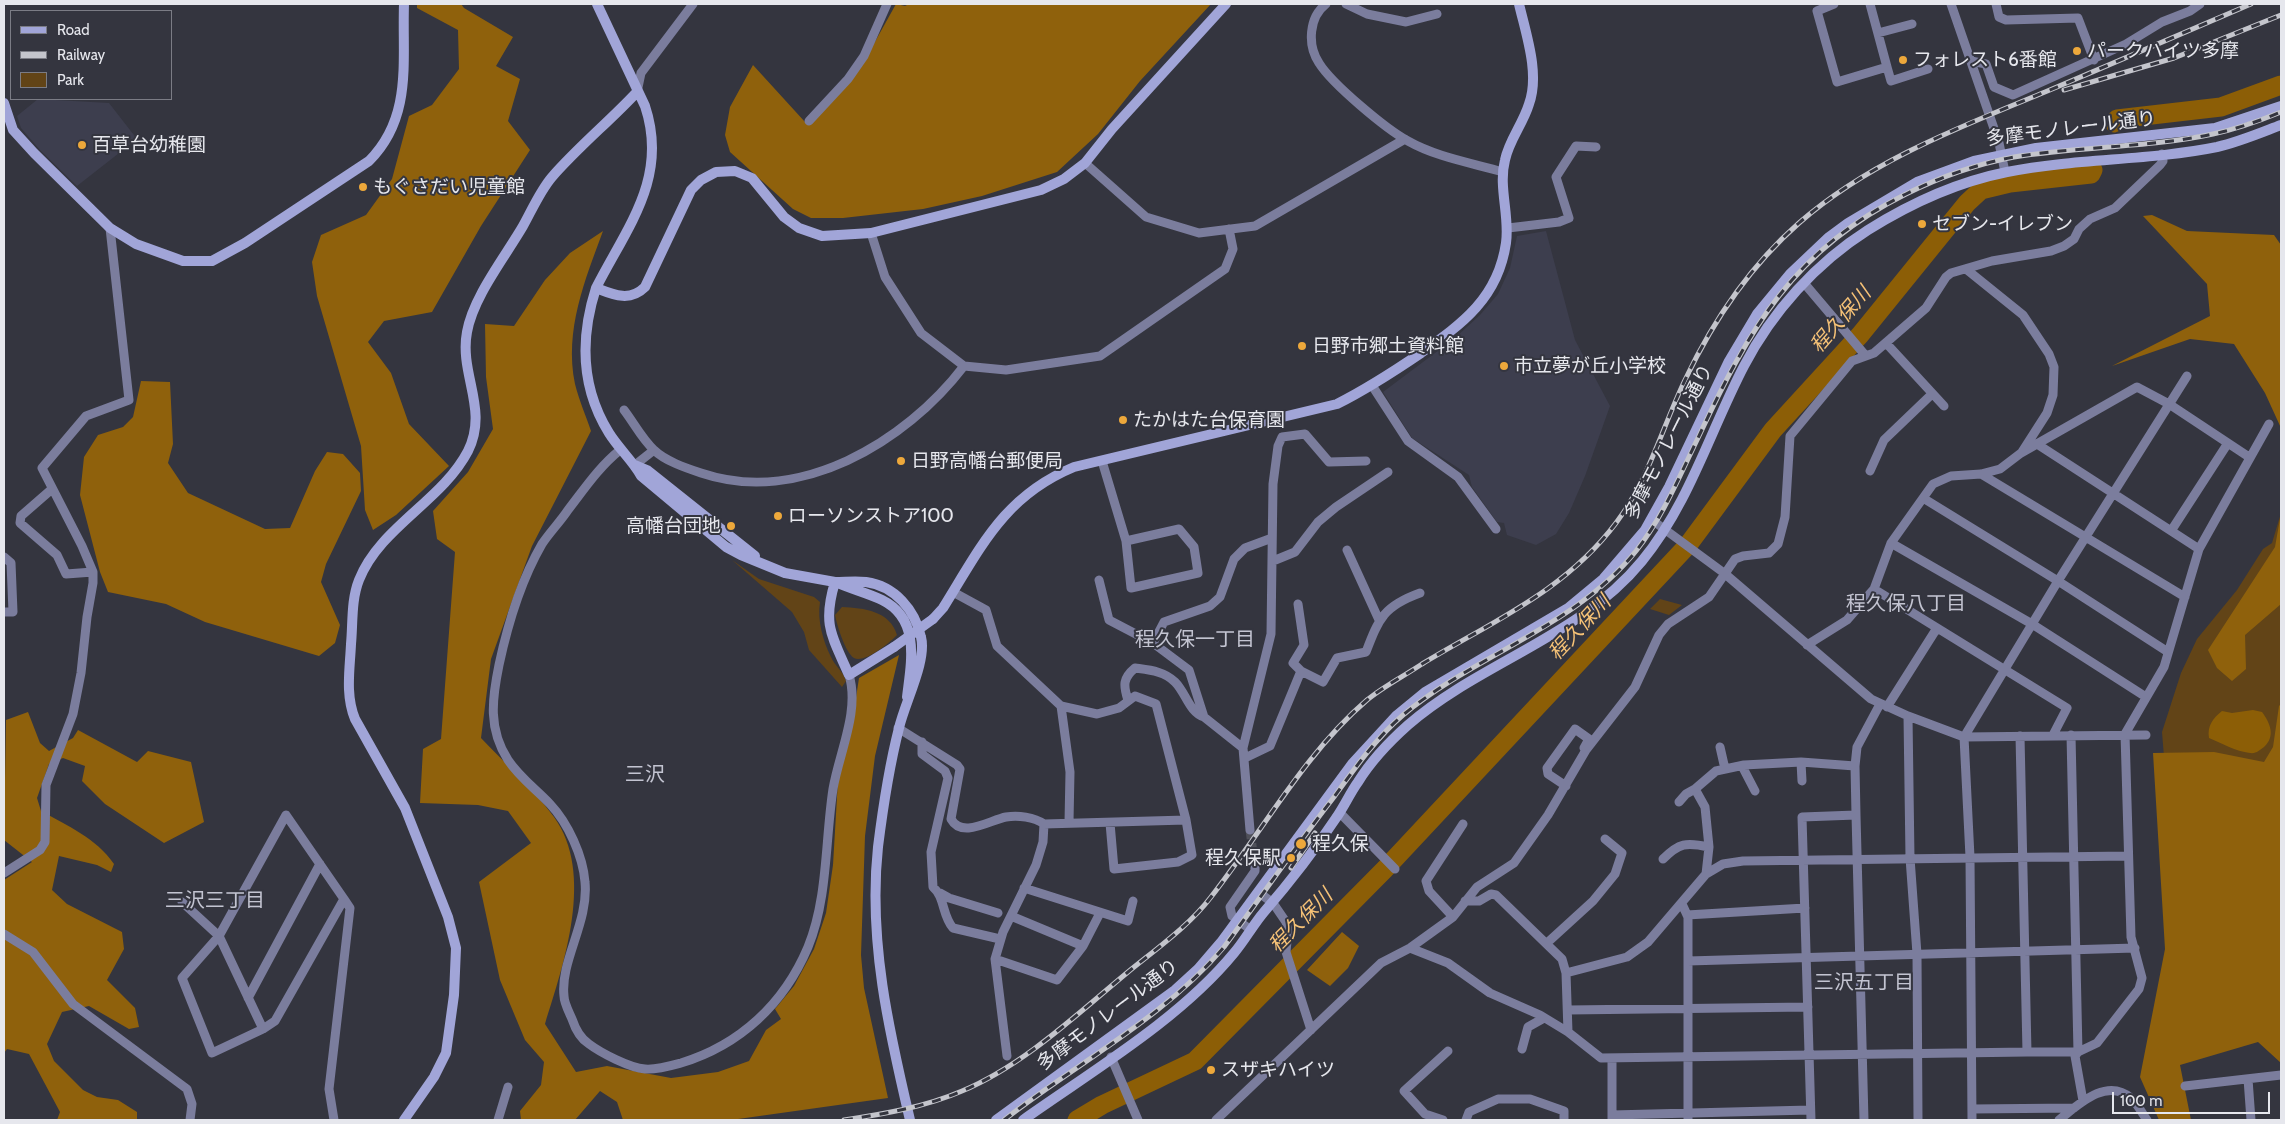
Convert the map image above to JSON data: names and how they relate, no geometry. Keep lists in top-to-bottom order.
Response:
{
  "streets": {
    "street": ["多摩モノレール通り"]
  },
  "districts": [
    "程久保八丁目",
    "程久保一丁目",
    "三沢",
    "三沢三丁目",
    "三沢五丁目"
  ],
  "water": ["程久保川"],
  "places": [
    "パークハイツ多摩",
    "フォレスト6番館",
    "百草台幼稚園",
    "もぐさだい児童館",
    "セブン-イレブン",
    "日野市郷土資料館",
    "市立夢が丘小学校",
    "たかはた台保育園",
    "日野高幡台郵便局",
    "ローソンストア100",
    "高幡台団地",
    "程久保",
    "程久保駅",
    "スザキハイツ"
  ],
  "legend": ["Road", "Railway", "Park"],
  "scale_bar": "100 m"
}
